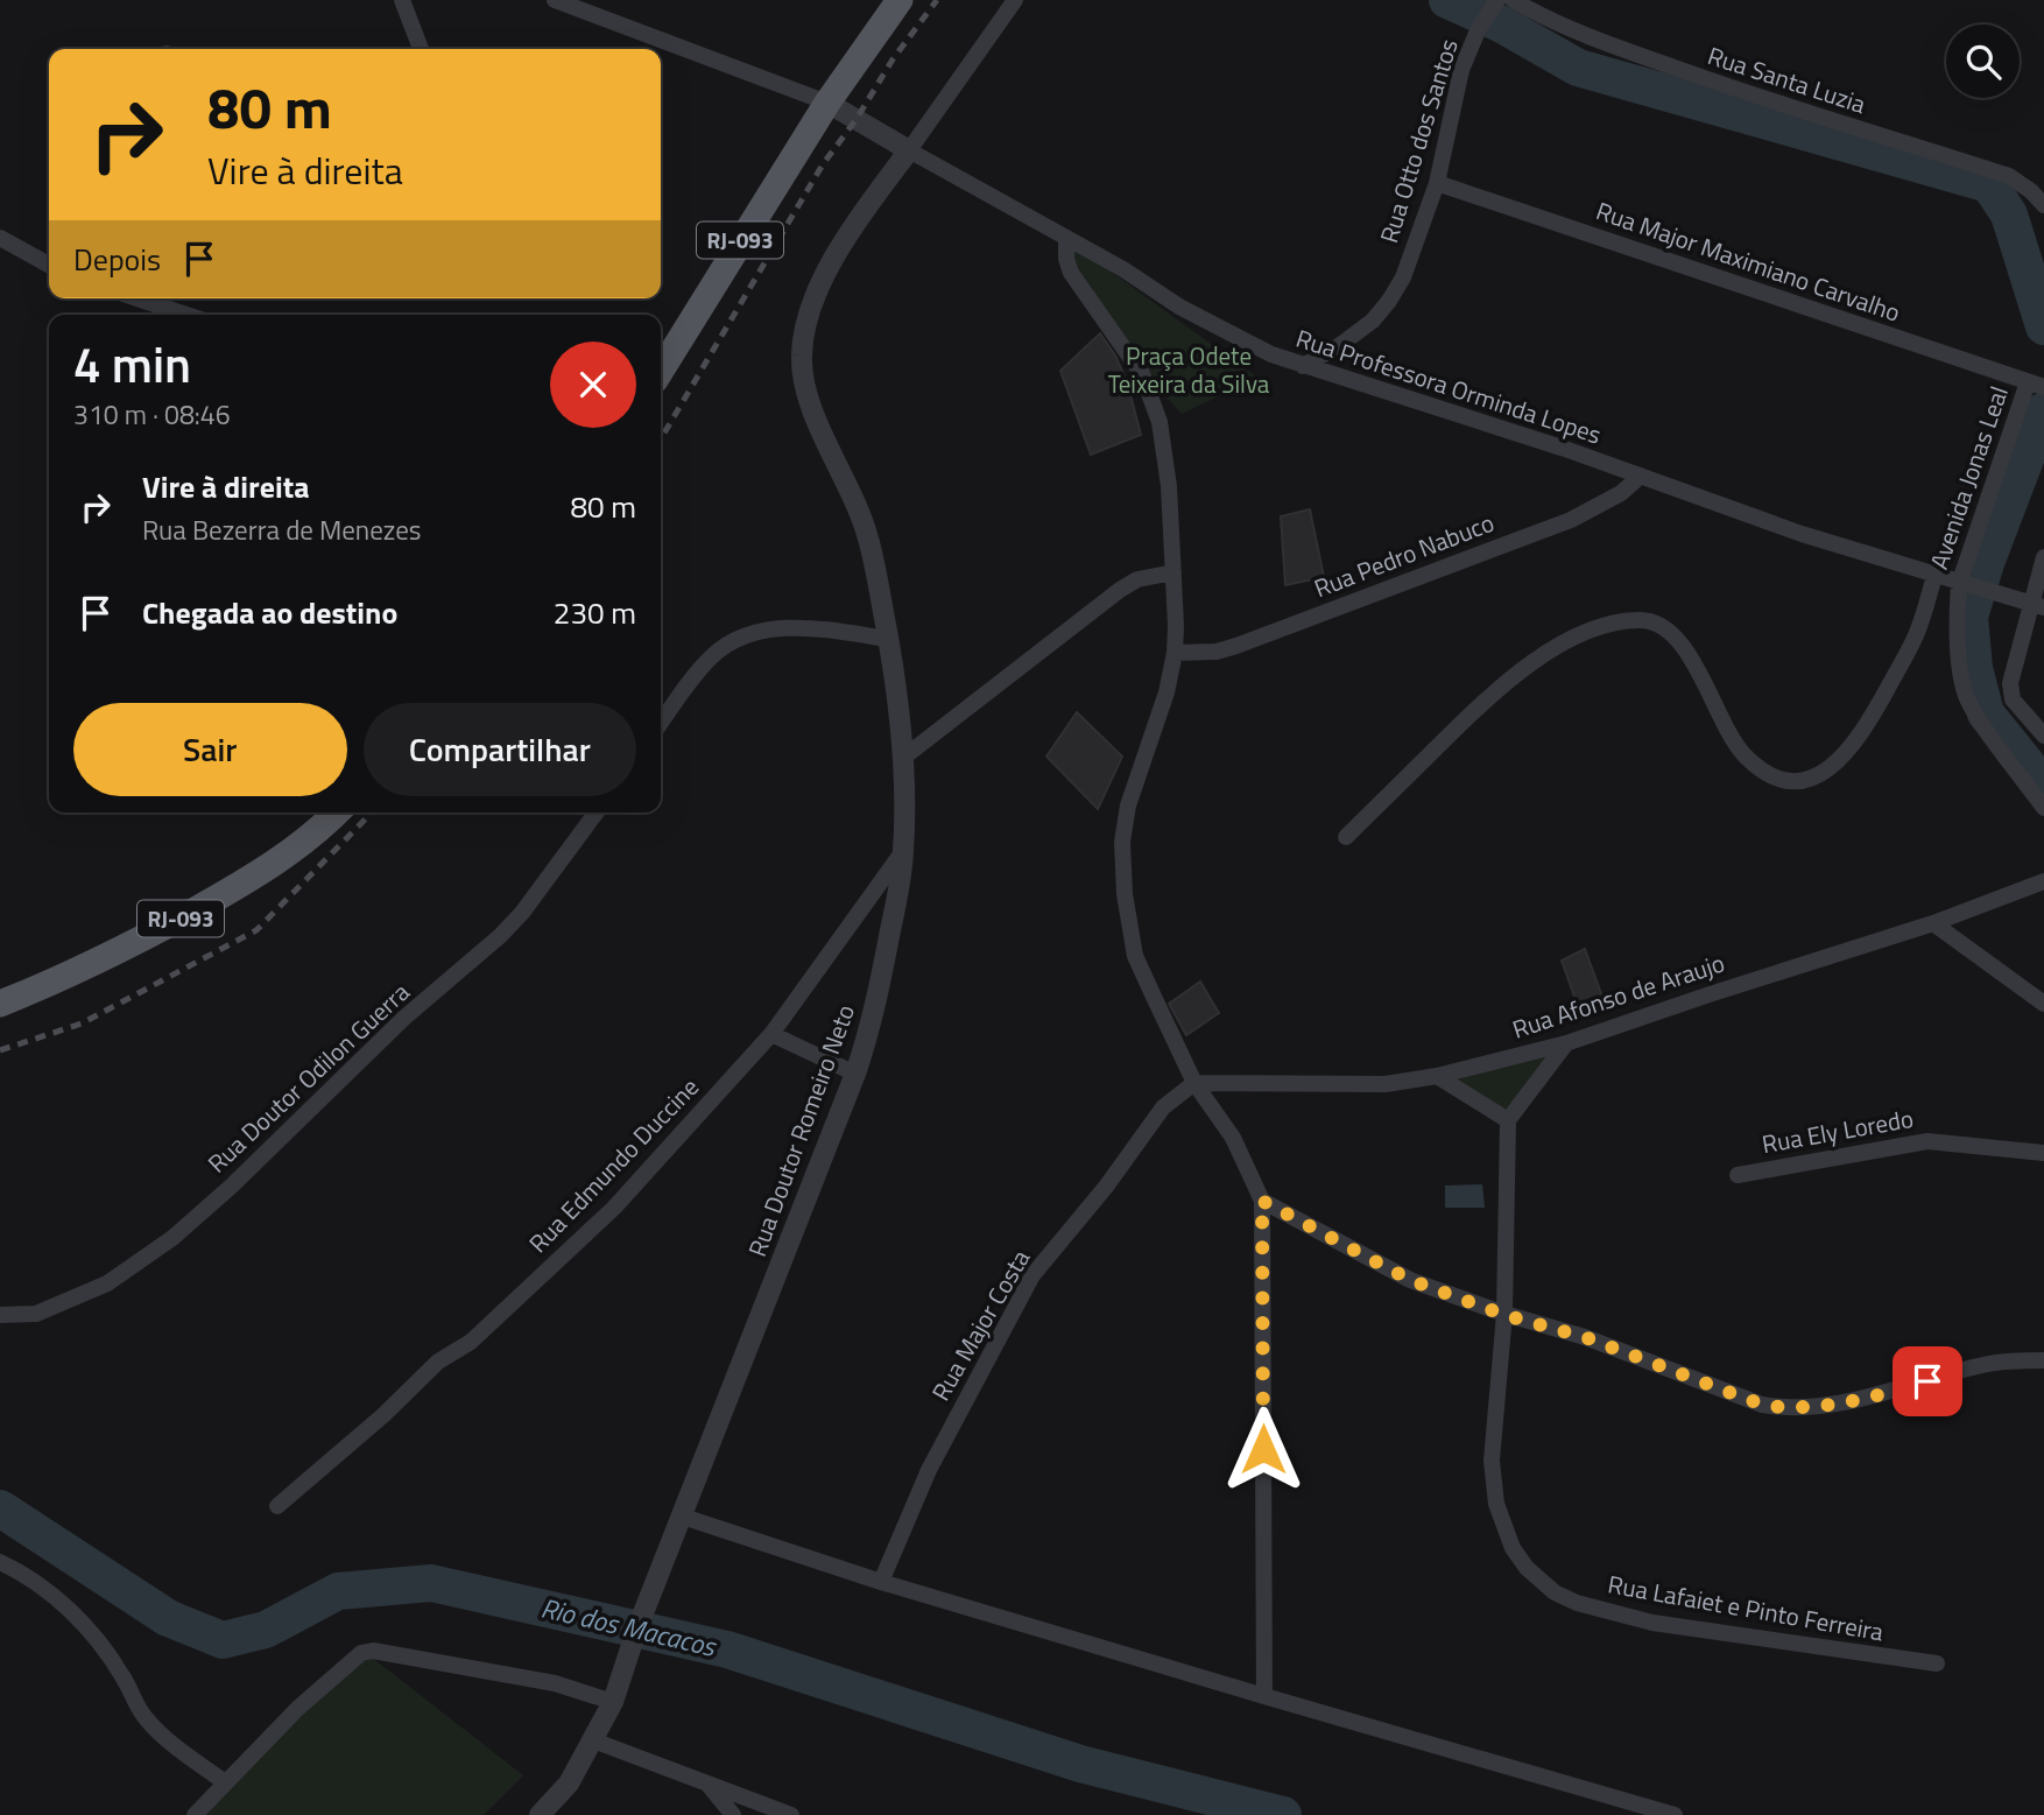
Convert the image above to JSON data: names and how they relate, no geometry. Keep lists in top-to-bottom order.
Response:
{
  "streets": {
    "main road": ["RJ-093"],
    "street": [
      "Rua Santa Luzia",
      "Rua Otto dos Santos",
      "Rua Major Maximiano Carvalho",
      "Rua Professora Orminda Lopes",
      "Avenida Jonas Leal",
      "Rua Pedro Nabuco",
      "Rua Afonso de Araujo",
      "Rua Doutor Odilon Guerra",
      "Rua Doutor Romeiro Neto",
      "Rua Ely Loredo",
      "Rua Edmundo Duccine",
      "Rua Major Costa",
      "Rua Lafaiet e Pinto Ferreira"
    ]
  },
  "crossings": [
    ["Rua Otto dos Santos", "Rua Major Maximiano Carvalho"],
    ["Rua Otto dos Santos", "Rua Professora Orminda Lopes"],
    ["Rua Major Maximiano Carvalho", "Avenida Jonas Leal"],
    ["Rua Professora Orminda Lopes", "Avenida Jonas Leal"],
    ["Rua Professora Orminda Lopes", "Rua Pedro Nabuco"],
    ["Rua Professora Orminda Lopes", "Rua Doutor Romeiro Neto"],
    ["Rua Afonso de Araujo", "Rua Major Costa"],
    ["Rua Doutor Romeiro Neto", "Rua Edmundo Duccine"]
  ],
  "water": ["Rio dos Macacos"],
  "parks": ["Praça Odete Teixeira da Silva"],
  "page": {
    "turn": ["80 m", "Vire à direita"],
    "then": "Depois",
    "heading": ["4 min", "310 m · 08:46"],
    "list": [
      {
        "name": "Vire à direita",
        "note": "Rua Bezerra de Menezes",
        "value": "80 m"
      },
      {
        "name": "Chegada ao destino",
        "value": "230 m"
      }
    ],
    "buttons": ["Sair", "Compartilhar"]
  }
}
